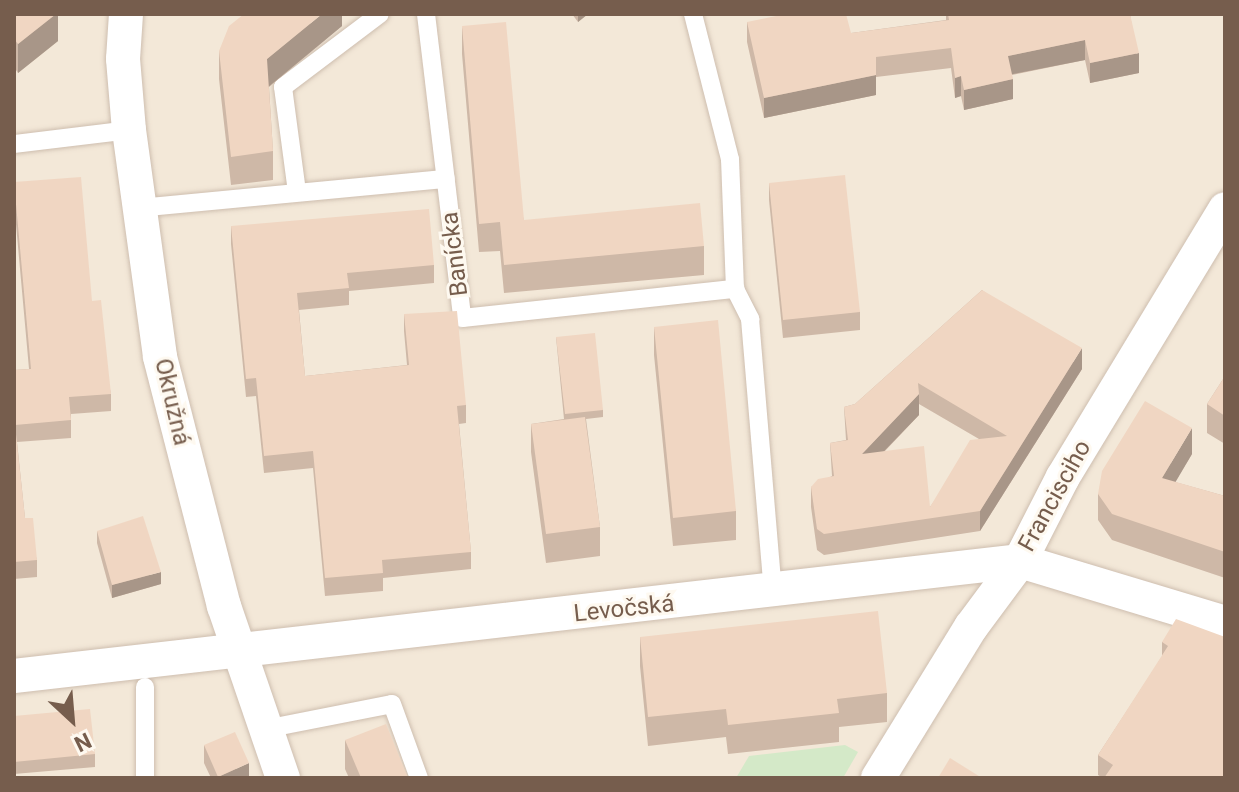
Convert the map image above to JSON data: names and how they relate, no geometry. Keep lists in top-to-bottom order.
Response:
{
  "streets": {
    "street": ["Okružná", "Francisciho", "Levočská"],
    "lane": ["Banícka"]
  },
  "crossings": [
    ["Okružná", "Levočská"],
    ["Francisciho", "Levočská"]
  ],
  "north": "bottom right"
}
